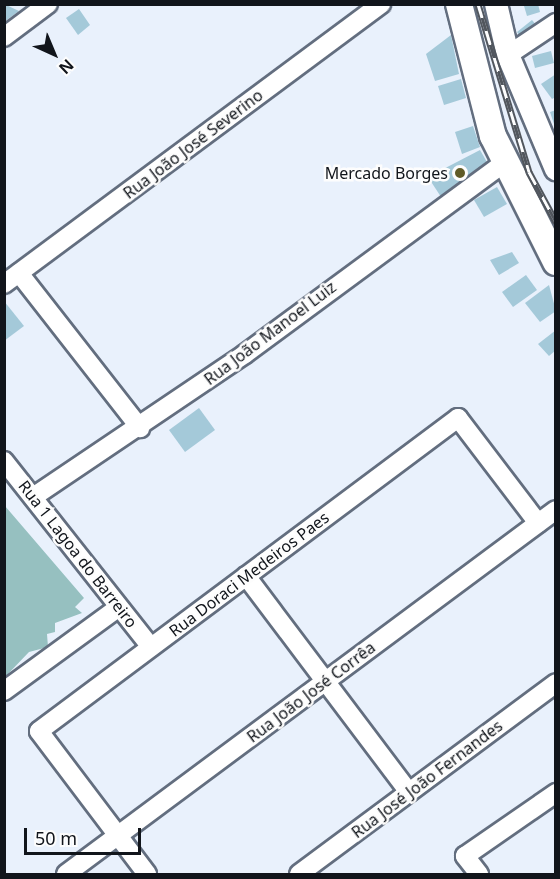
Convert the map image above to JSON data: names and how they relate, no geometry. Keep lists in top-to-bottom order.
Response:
{
  "streets": {
    "street": [
      "Rua João José Severino",
      "Rua João Manoel Luiz",
      "Rua 1 Lagoa do Barreiro",
      "Rua Doraci Medeiros Paes",
      "Rua João José Corrêa",
      "Rua José João Fernandes"
    ]
  },
  "crossings": [
    ["Rua João Manoel Luiz", "Rua 1 Lagoa do Barreiro"],
    ["Rua 1 Lagoa do Barreiro", "Rua Doraci Medeiros Paes"],
    ["Rua Doraci Medeiros Paes", "Rua João José Corrêa"]
  ],
  "places": ["Mercado Borges"],
  "scale_bar": "50 m",
  "north": "bottom right"
}
